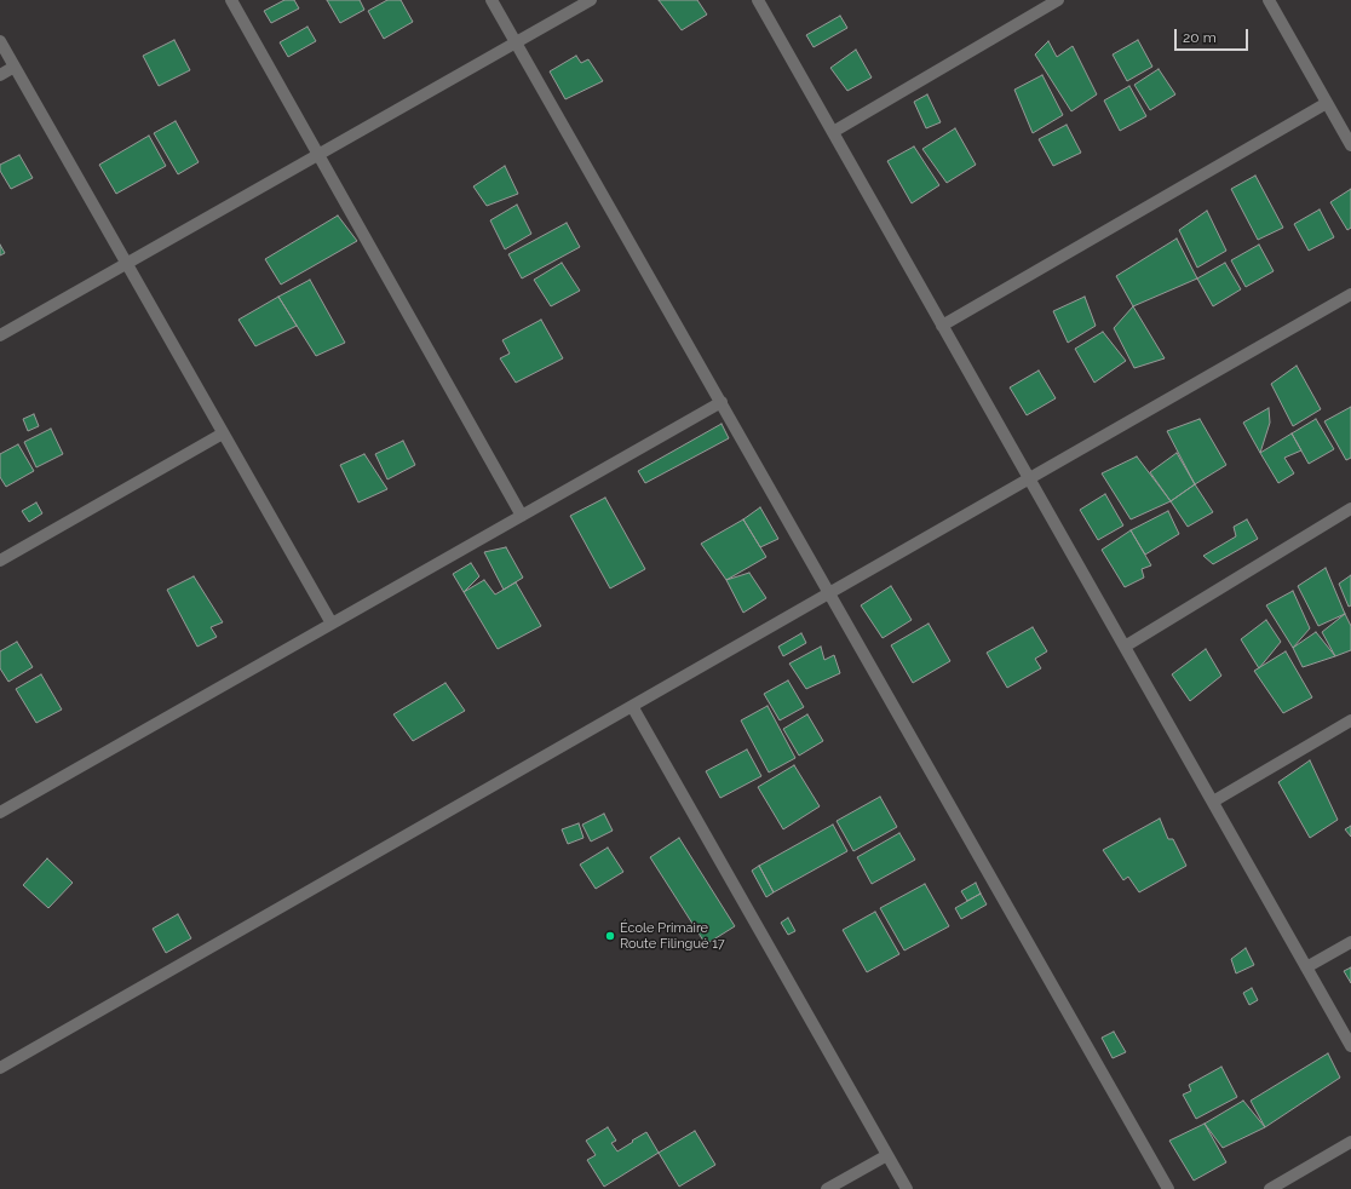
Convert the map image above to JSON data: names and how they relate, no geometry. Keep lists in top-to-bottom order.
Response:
{
  "places": ["École Primaire Route Filingué 17"],
  "scale_bar": "20 m"
}
